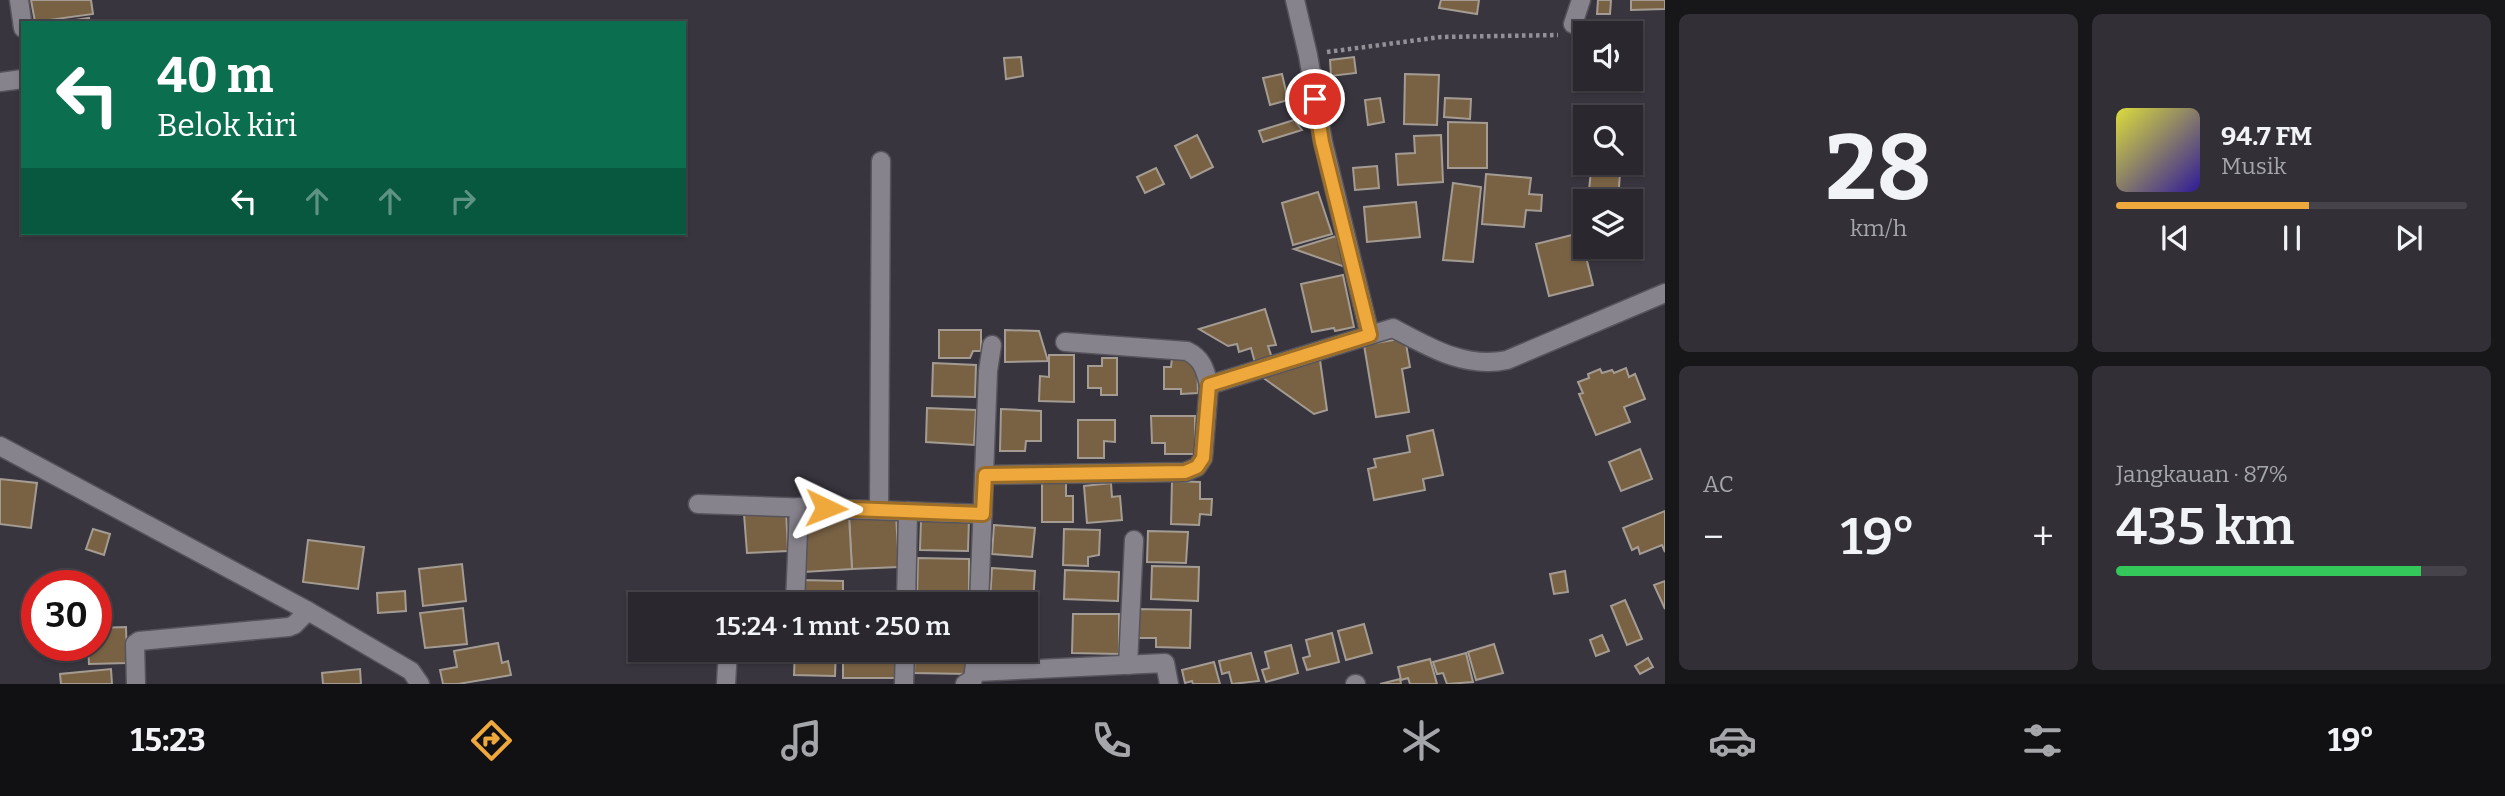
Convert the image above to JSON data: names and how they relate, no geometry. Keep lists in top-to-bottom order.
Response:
{
  "page": {
    "tile": [
      ["28", "km/h"],
      "AC",
      ["Jangkauan · 87%", "435 km"]
    ],
    "turn": ["40 m", "Belok kiri"],
    "song": ["94.7 FM", "Musik"],
    "heat": ["−", "19°", "+"],
    "limit": "30",
    "trip": "15:24 · 1 mnt · 250 m",
    "tabs": ["15:23", "19°"]
  }
}
